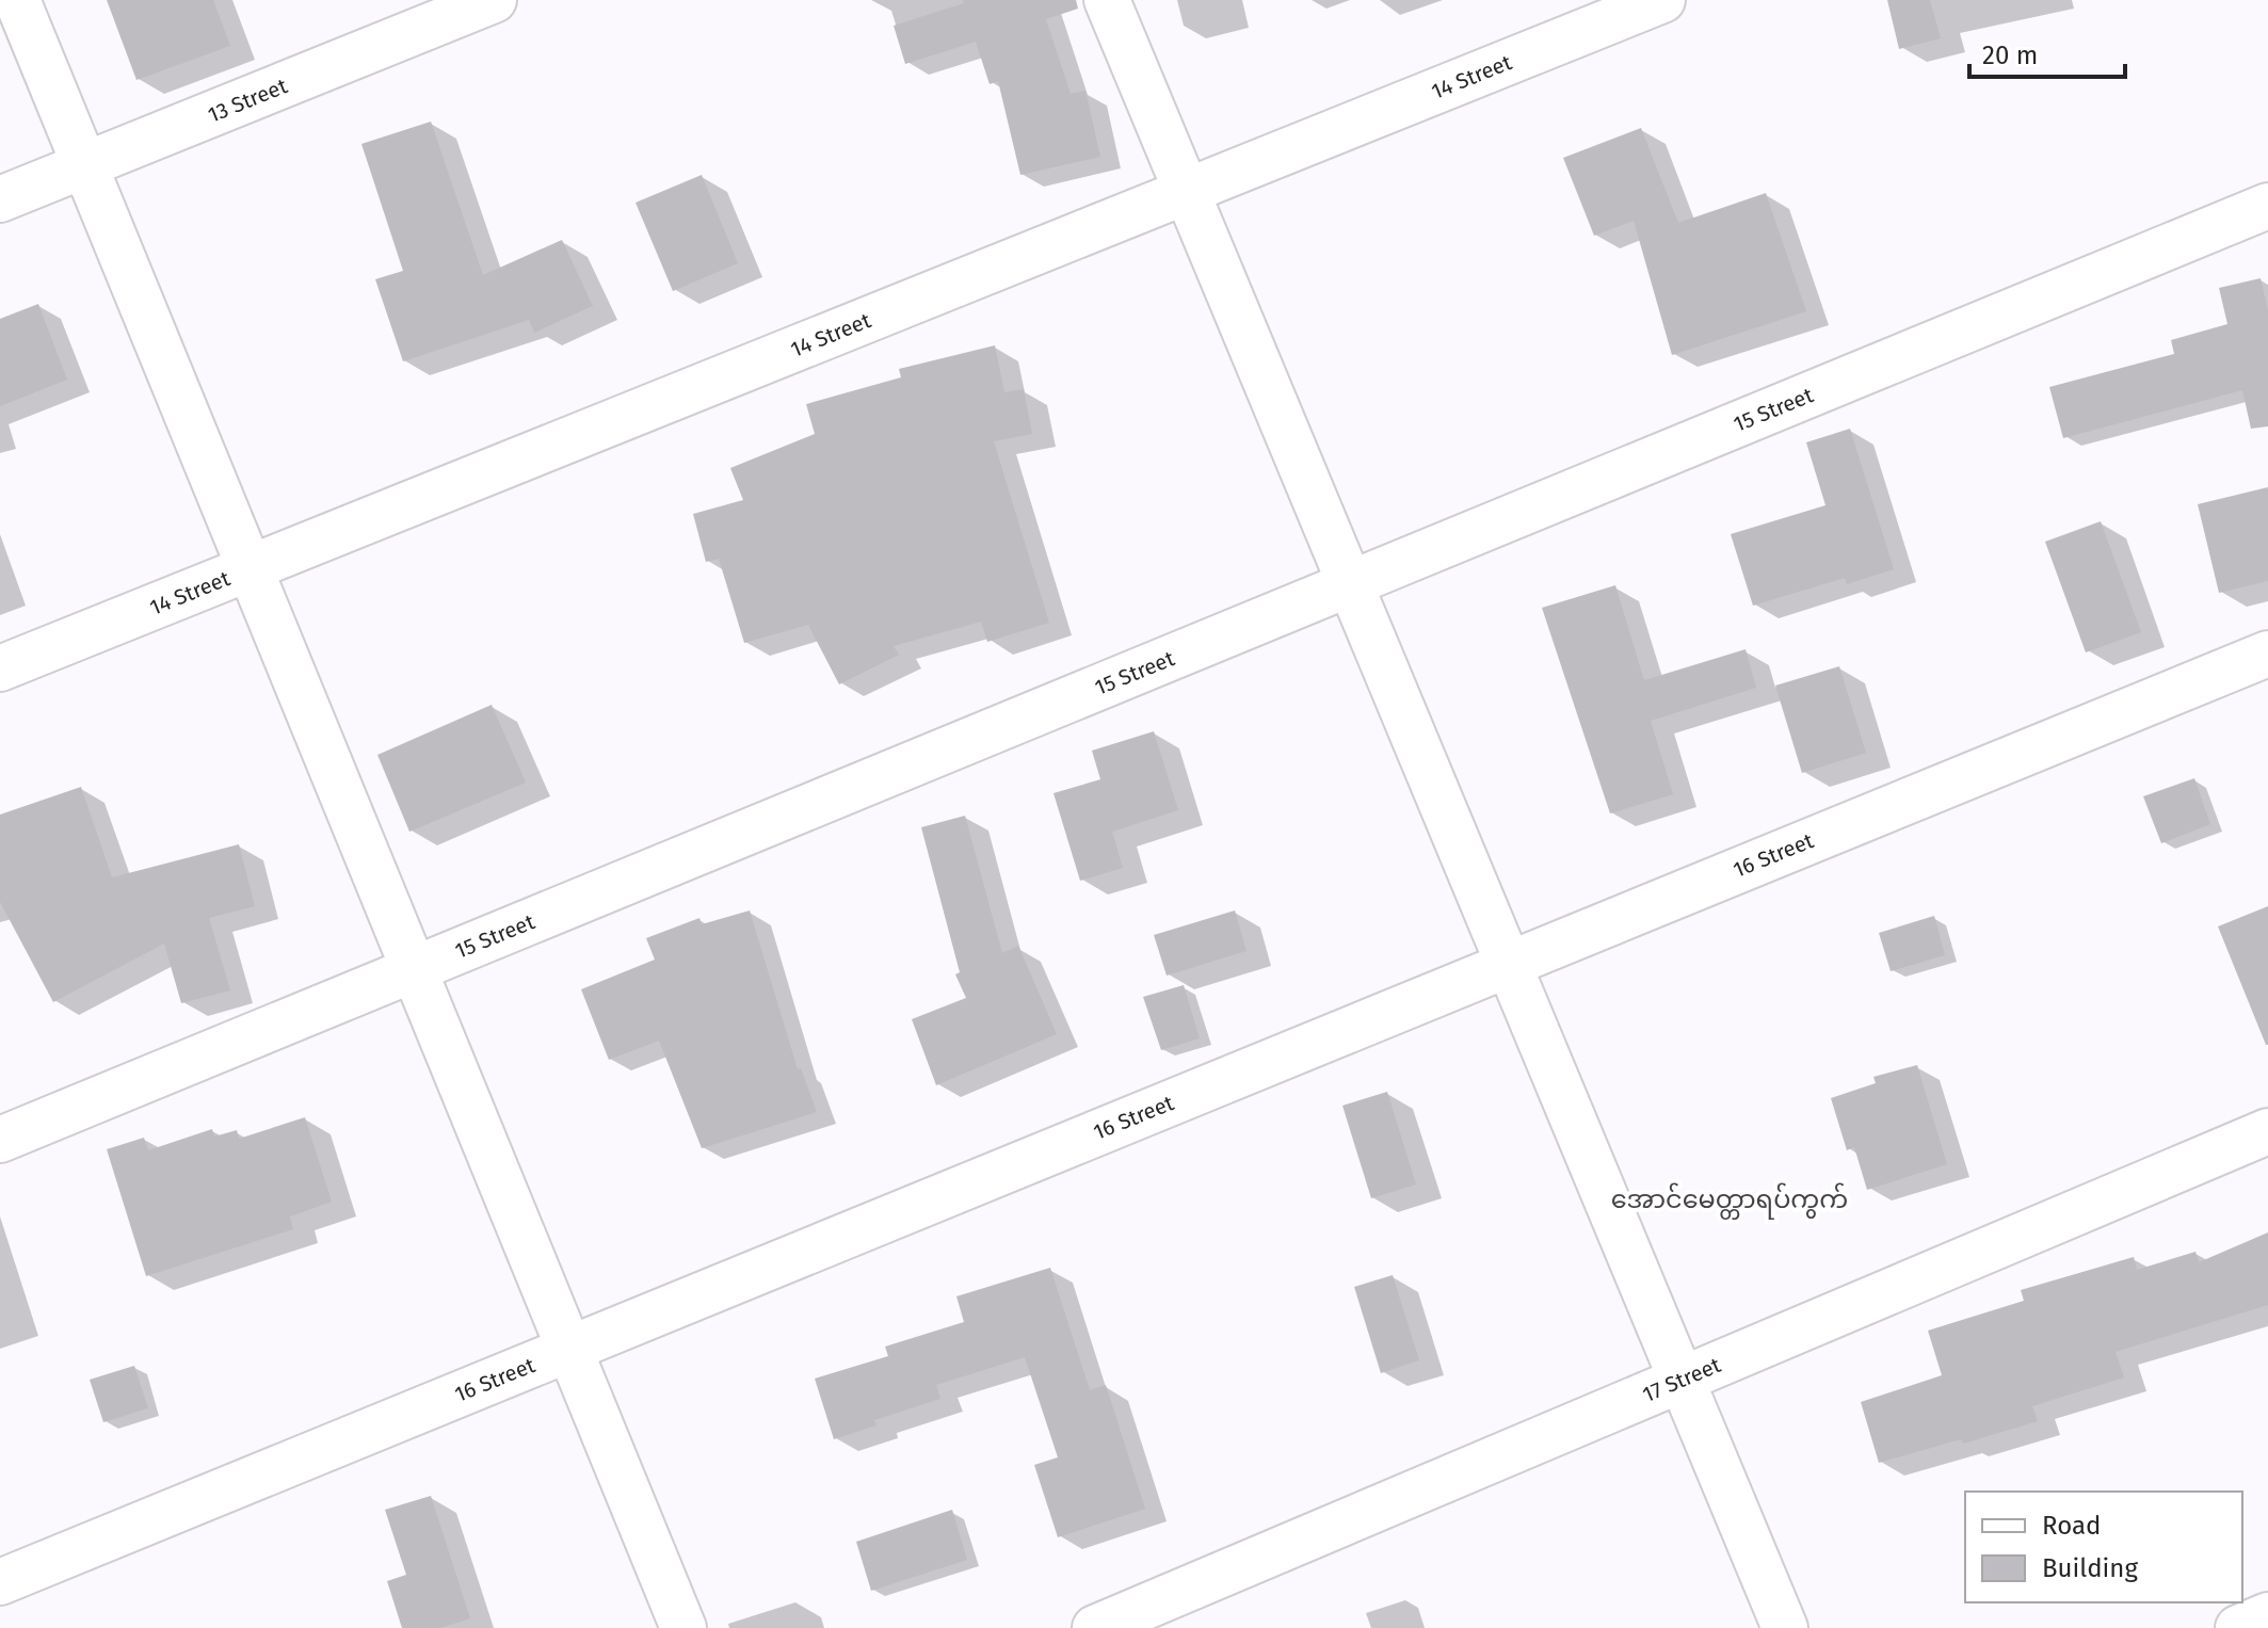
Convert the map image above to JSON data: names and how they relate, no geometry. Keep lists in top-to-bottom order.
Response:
{
  "streets": {
    "street": [
      "14 Street",
      "13 Street",
      "15 Street",
      "16 Street",
      "17 Street"
    ]
  },
  "districts": ["အောင်မေတ္တာရပ်ကွက်"],
  "legend": ["Road", "Building"],
  "scale_bar": "20 m"
}
